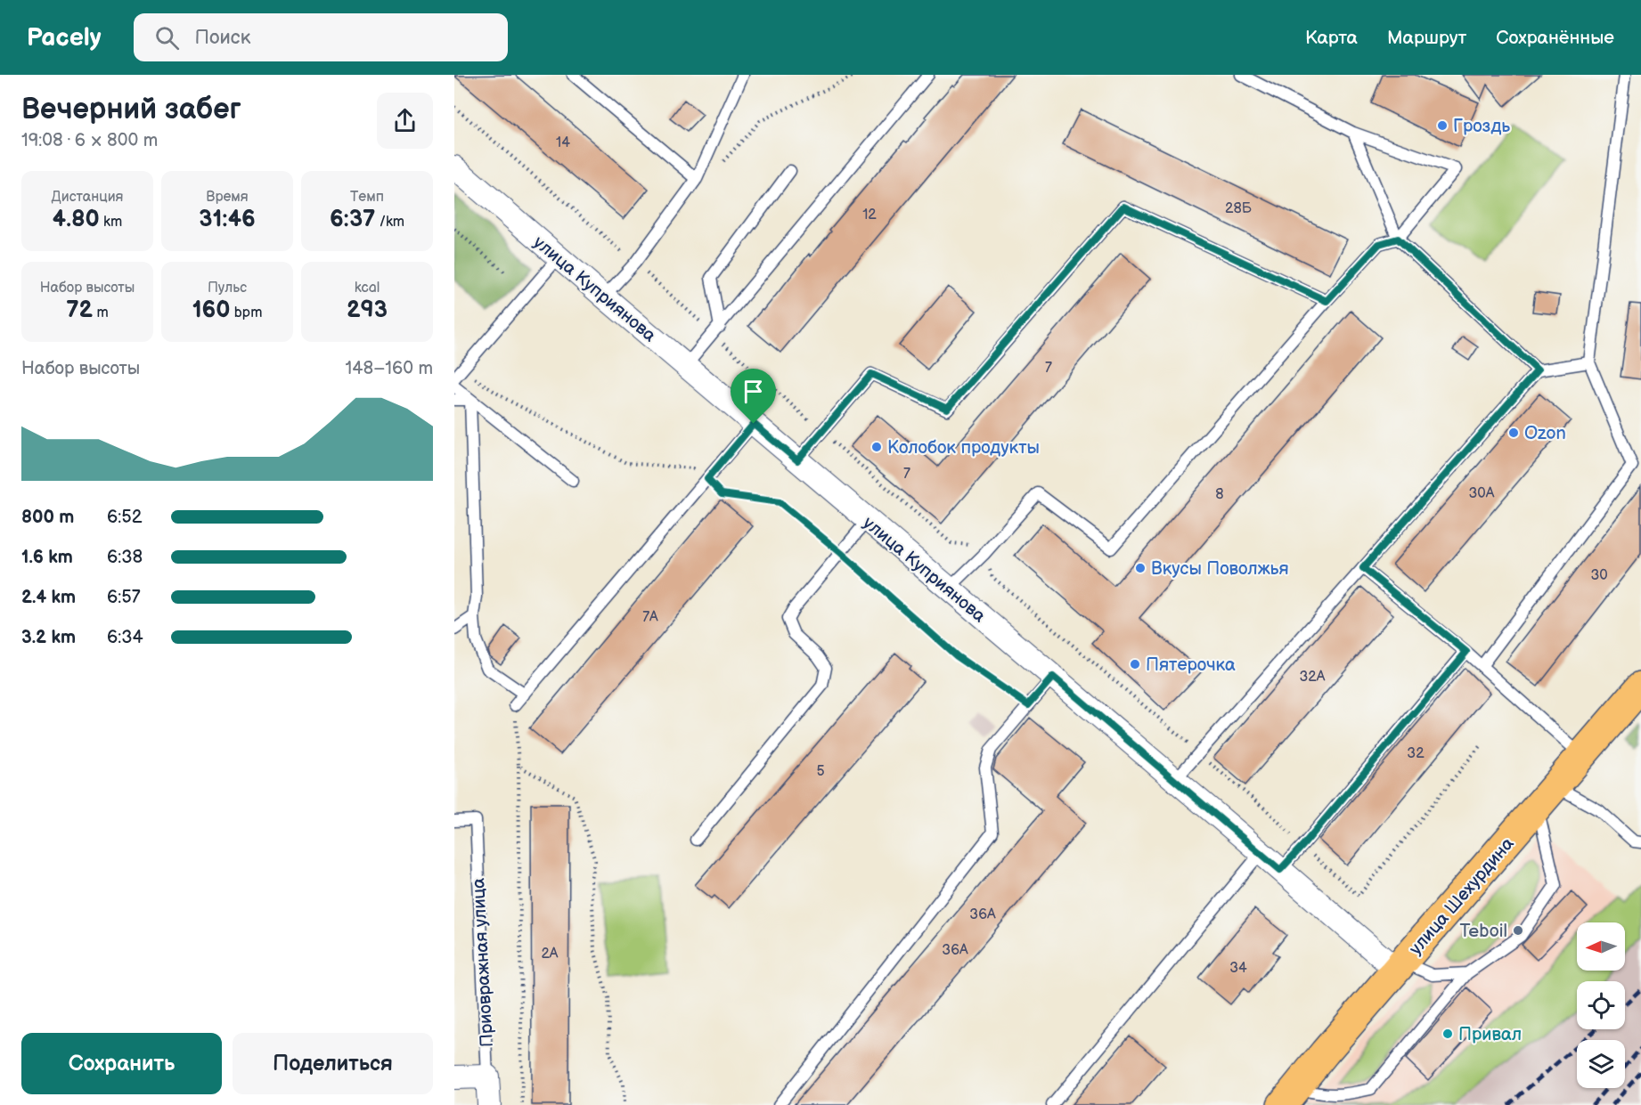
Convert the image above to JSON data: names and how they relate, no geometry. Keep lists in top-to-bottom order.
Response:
{
  "streets": {
    "main road": ["улица Шехурдина"],
    "street": ["улица Куприянова", "Приовражная улица"]
  },
  "crossings": [
    ["улица Куприянова", "улица Шехурдина"]
  ],
  "places": [
    "Гроздь",
    "Ozon",
    "Колобок продукты",
    "Вкусы Поволжья",
    "Пятерочка",
    "Teboil",
    "Привал"
  ],
  "house_numbers": [
    "14",
    "28Б",
    "12",
    "7",
    "7",
    "30А",
    "8",
    "30",
    "7А",
    "32А",
    "32",
    "5",
    "36А",
    "36А",
    "2А",
    "34"
  ],
  "north": "left",
  "page": {
    "header": "Pacely",
    "search": "Поиск",
    "nav": ["Карта", "Маршрут", "Сохранённые"],
    "heading": ["Вечерний забег", "19:08 · 6 × 800 m"],
    "stats": [
      ["Дистанция", "4.80 km"],
      ["Время", "31:46"],
      ["Темп", "6:37 /km"],
      ["Набор высоты", "72 m"],
      ["Пульс", "160 bpm"],
      ["kcal", "293"]
    ],
    "chart": ["Набор высоты", "148–160 m"],
    "list": [
      {
        "name": "800 m",
        "note": "6:52"
      },
      {
        "name": "1.6 km",
        "note": "6:38"
      },
      {
        "name": "2.4 km",
        "note": "6:57"
      },
      {
        "name": "3.2 km",
        "note": "6:34"
      }
    ],
    "buttons": ["Сохранить", "Поделиться"]
  }
}
